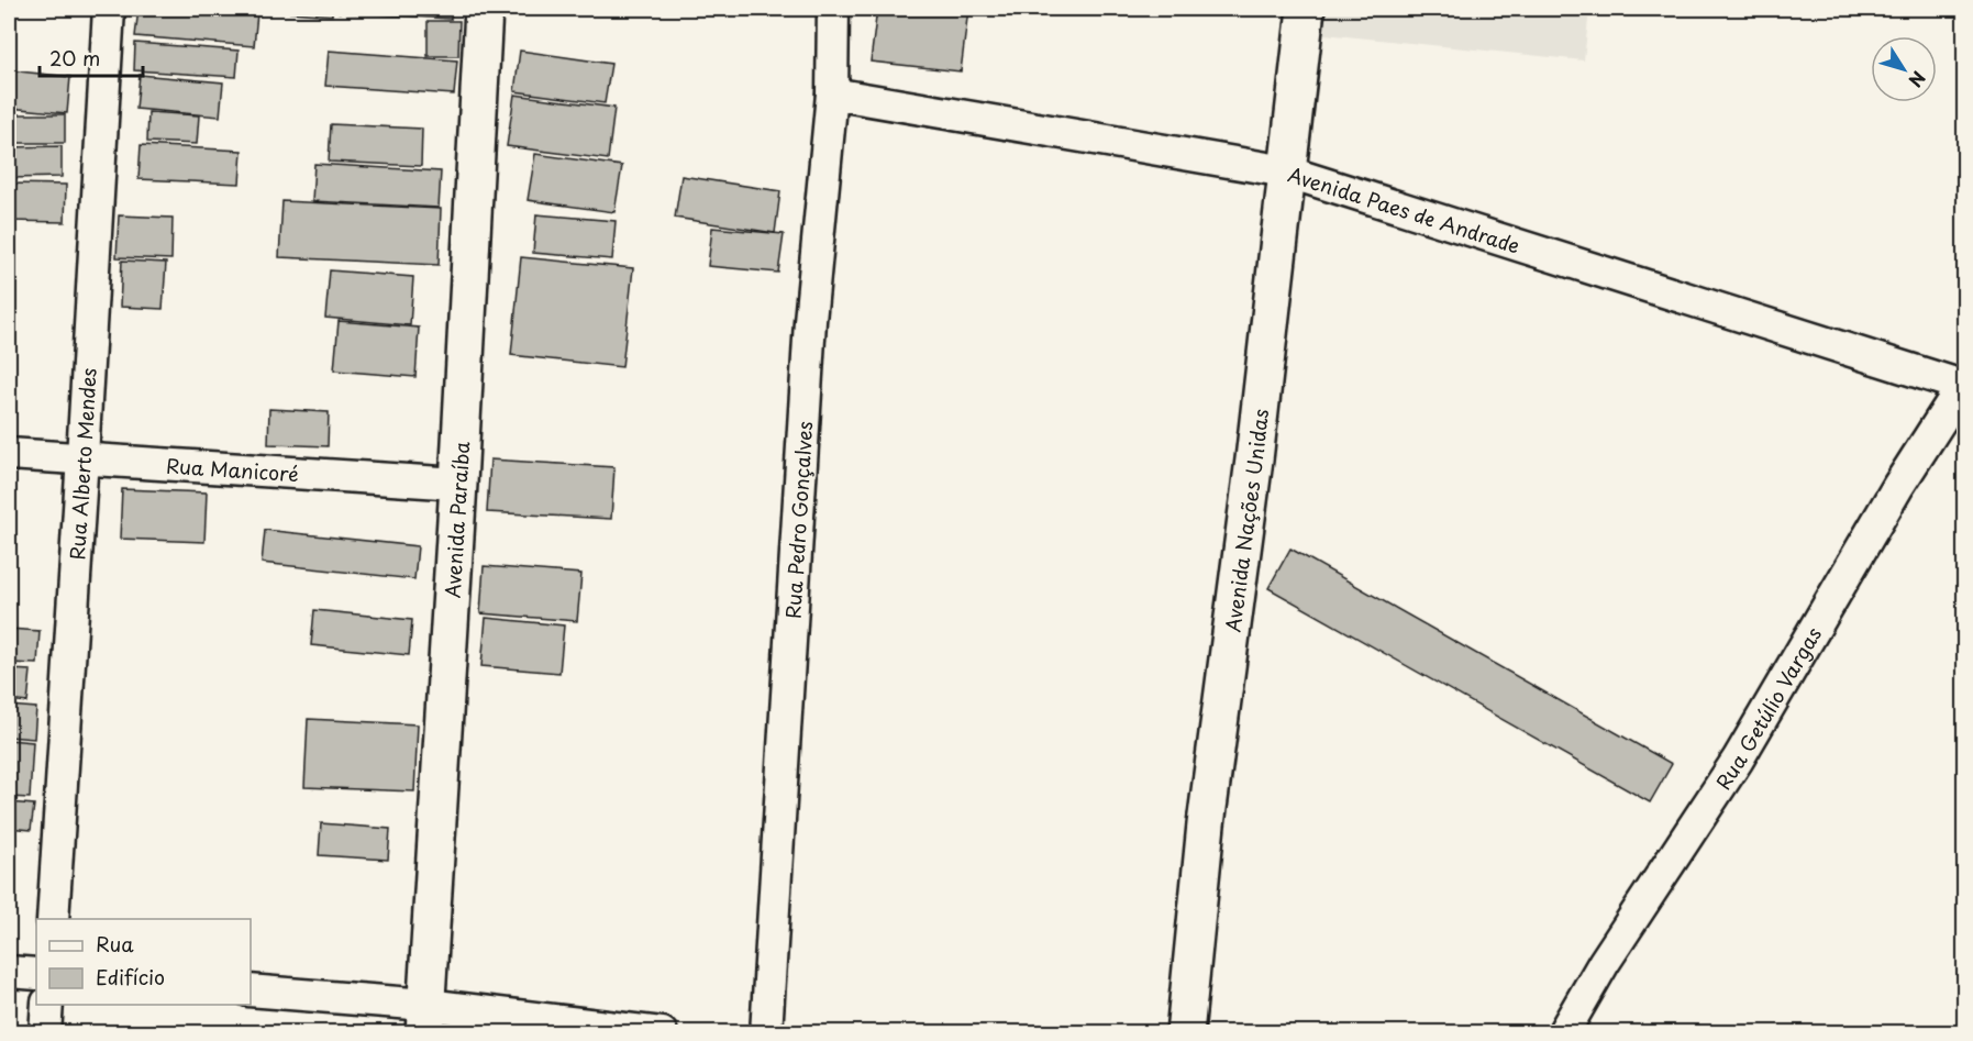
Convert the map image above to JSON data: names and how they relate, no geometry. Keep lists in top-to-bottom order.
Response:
{
  "streets": {
    "street": [
      "Avenida Paes de Andrade",
      "Rua Alberto Mendes",
      "Rua Manicoré",
      "Rua Pedro Gonçalves",
      "Avenida Paraíba",
      "Avenida Nações Unidas",
      "Rua Getúlio Vargas"
    ]
  },
  "crossings": [
    ["Avenida Paes de Andrade", "Rua Pedro Gonçalves"],
    ["Avenida Paes de Andrade", "Avenida Nações Unidas"],
    ["Avenida Paes de Andrade", "Rua Getúlio Vargas"],
    ["Rua Alberto Mendes", "Rua Manicoré"],
    ["Rua Manicoré", "Avenida Paraíba"]
  ],
  "legend": ["Rua", "Edifício"],
  "scale_bar": "20 m",
  "north": "bottom right"
}
